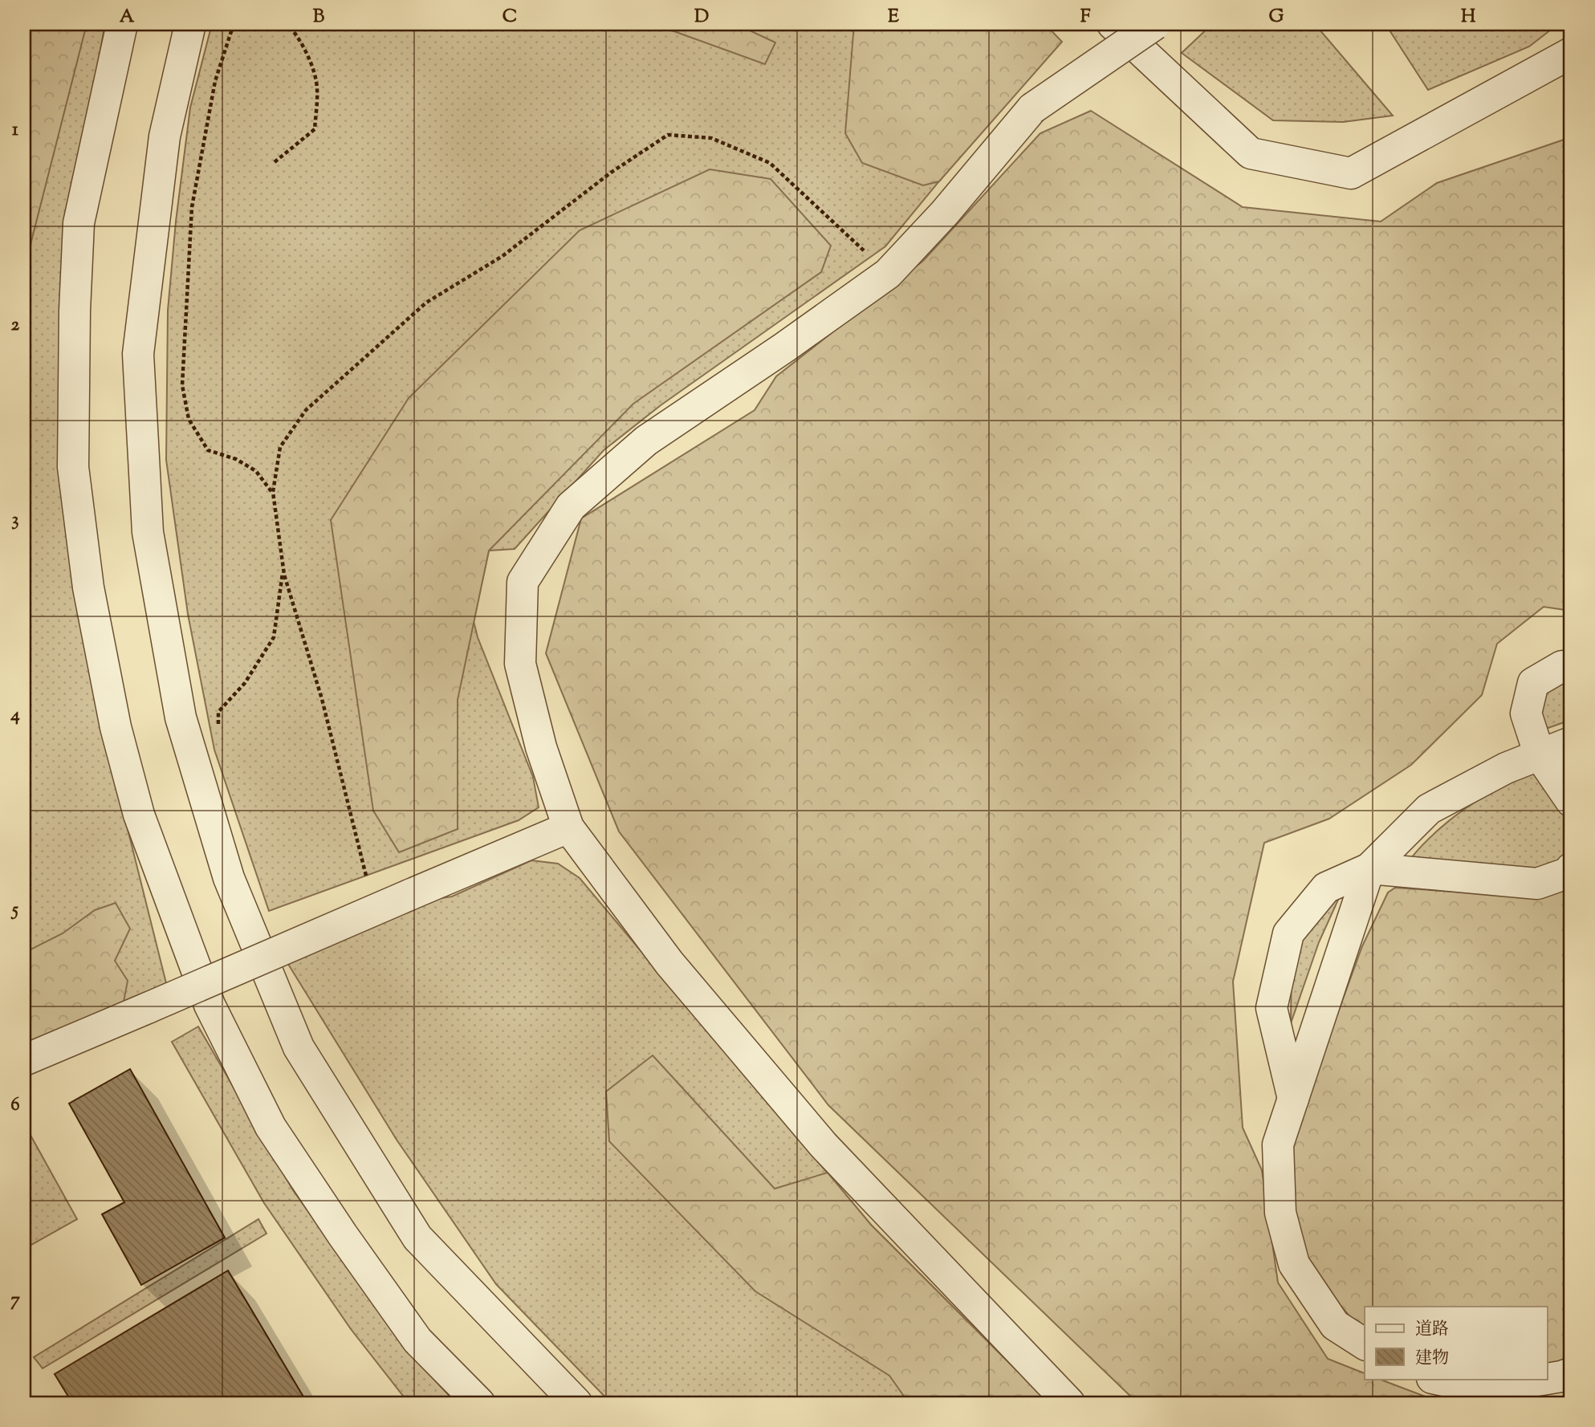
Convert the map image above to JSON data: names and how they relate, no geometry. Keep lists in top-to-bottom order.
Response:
{
  "legend": ["道路", "建物"],
  "grid": {
    "columns": [
      "A",
      "B",
      "C",
      "D",
      "E",
      "F",
      "G",
      "H"
    ],
    "rows": [
      "1",
      "2",
      "3",
      "4",
      "5",
      "6",
      "7"
    ]
  }
}
